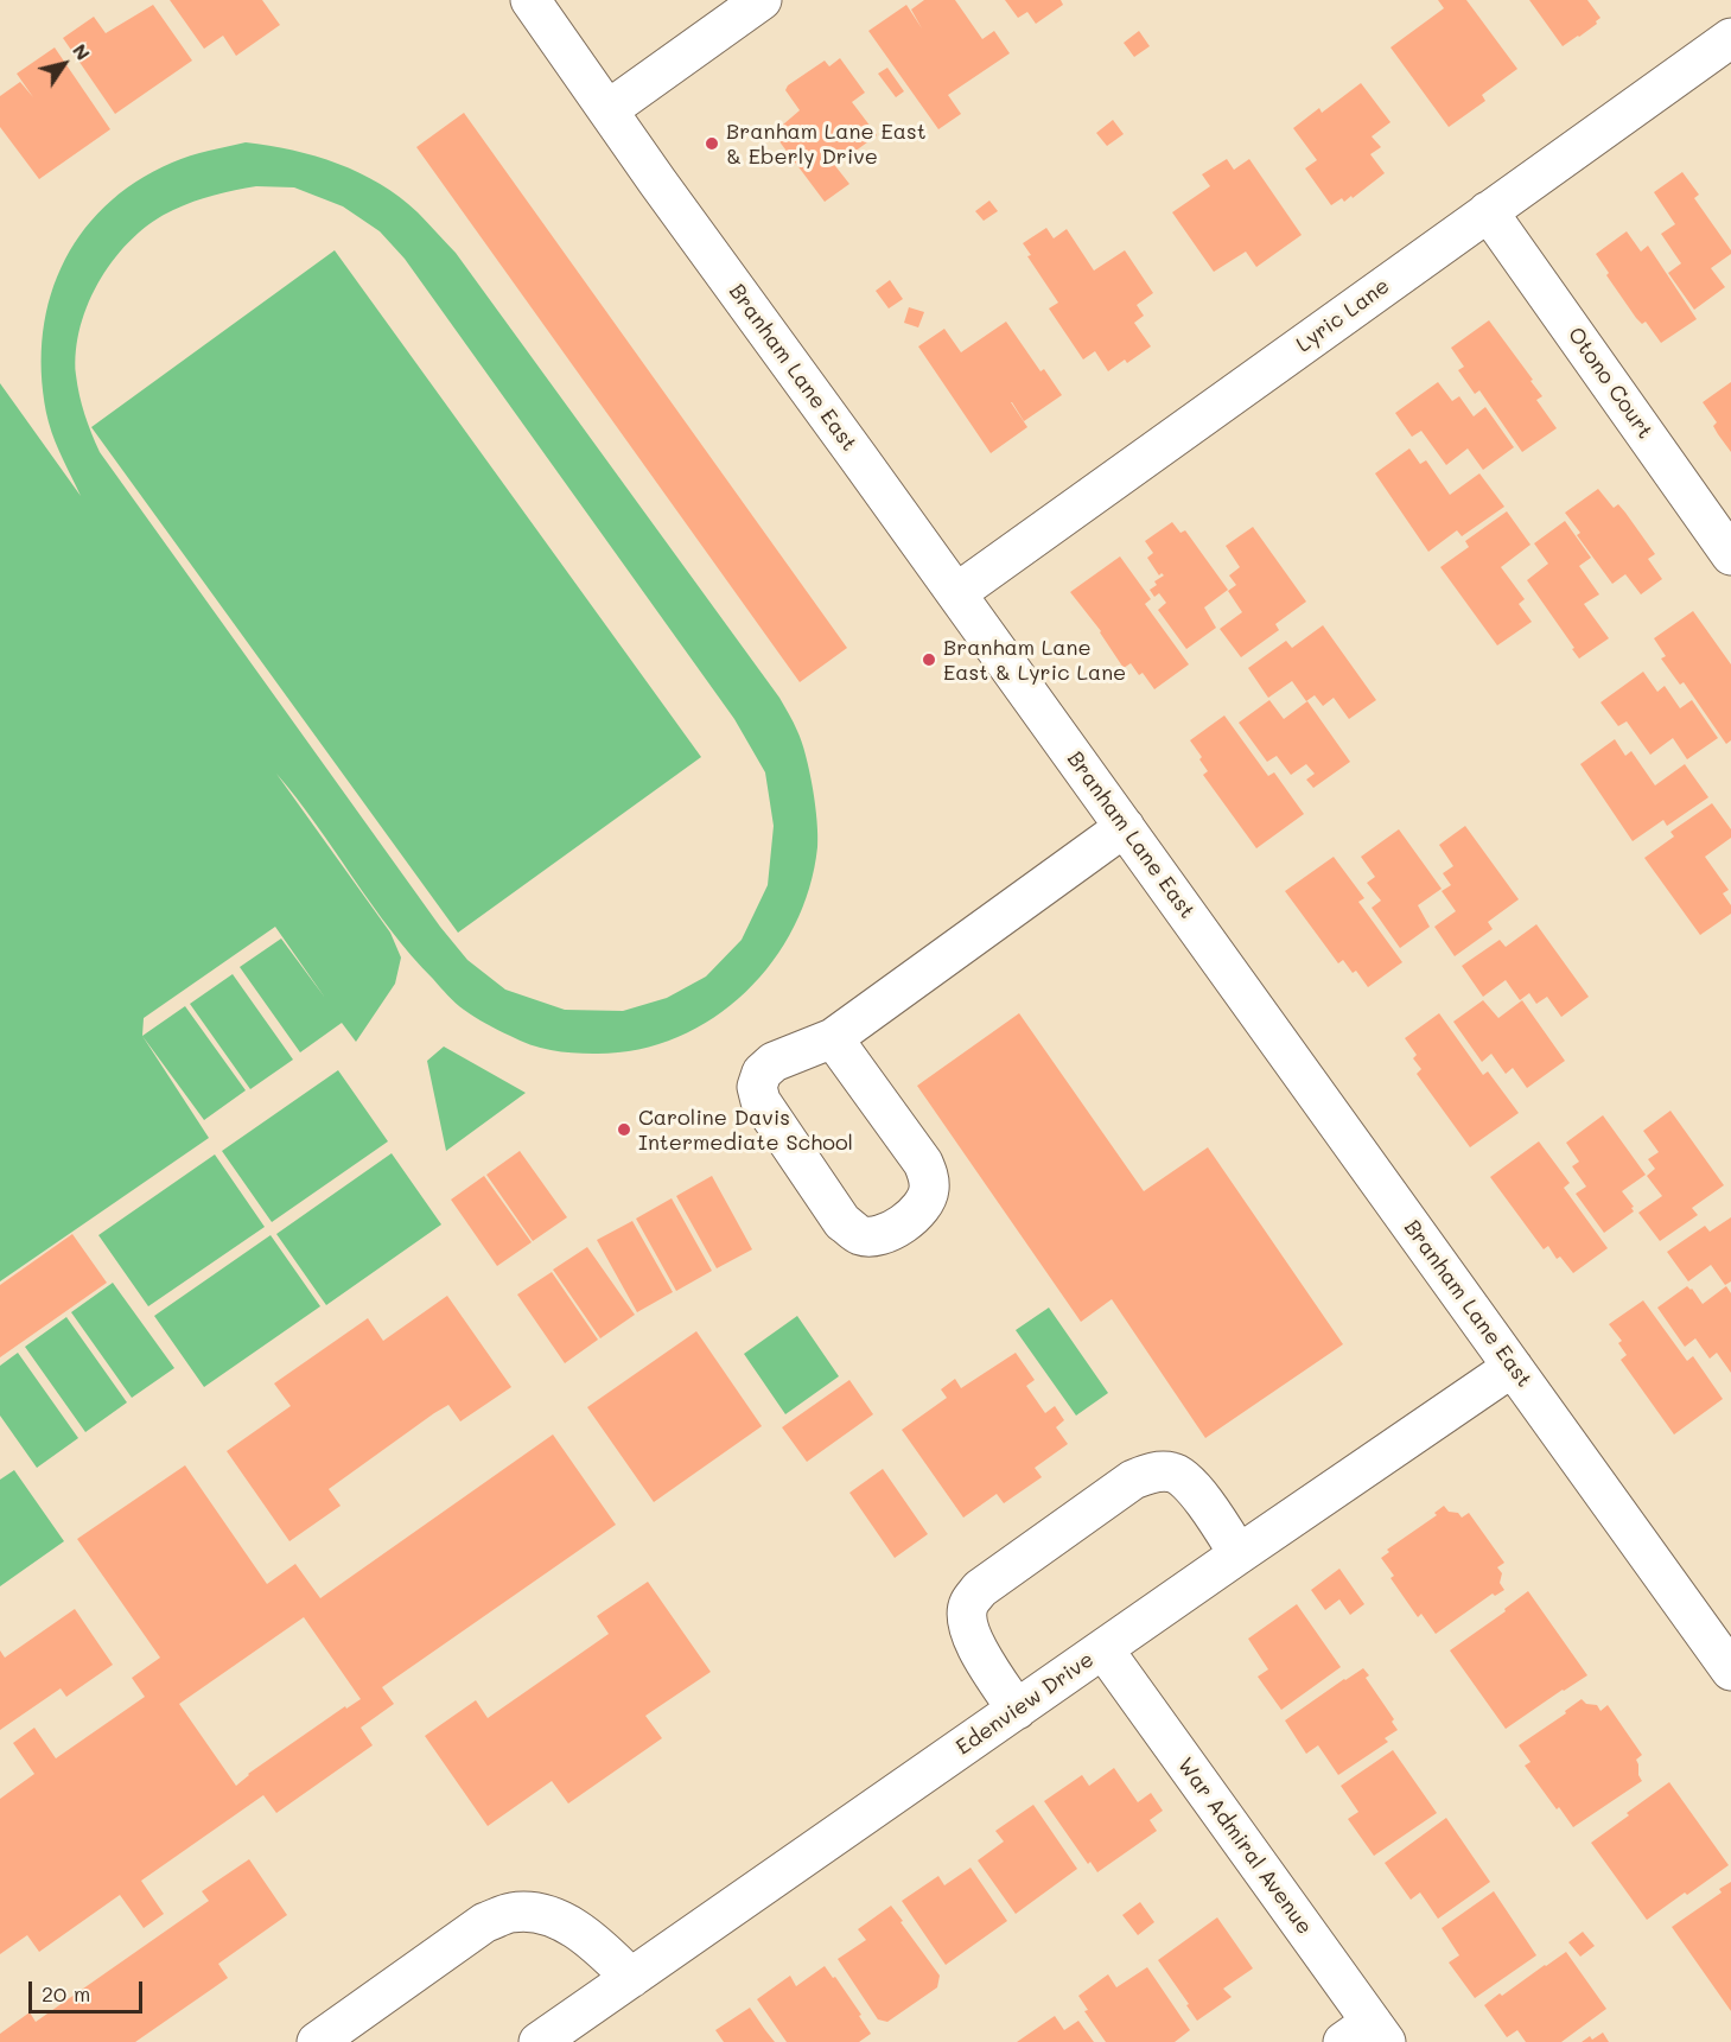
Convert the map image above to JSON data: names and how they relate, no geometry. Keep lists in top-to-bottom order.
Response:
{
  "streets": {
    "street": [
      "Lyric Lane",
      "Branham Lane East",
      "Otono Court",
      "Edenview Drive",
      "War Admiral Avenue"
    ]
  },
  "crossings": [
    ["Lyric Lane", "Branham Lane East"],
    ["Lyric Lane", "Otono Court"],
    ["Branham Lane East", "Edenview Drive"],
    ["Edenview Drive", "War Admiral Avenue"]
  ],
  "places": ["Branham Lane East & Eberly Drive", "Branham Lane East & Lyric Lane", "Caroline Davis Intermediate School"],
  "scale_bar": "20 m",
  "north": "top right"
}
